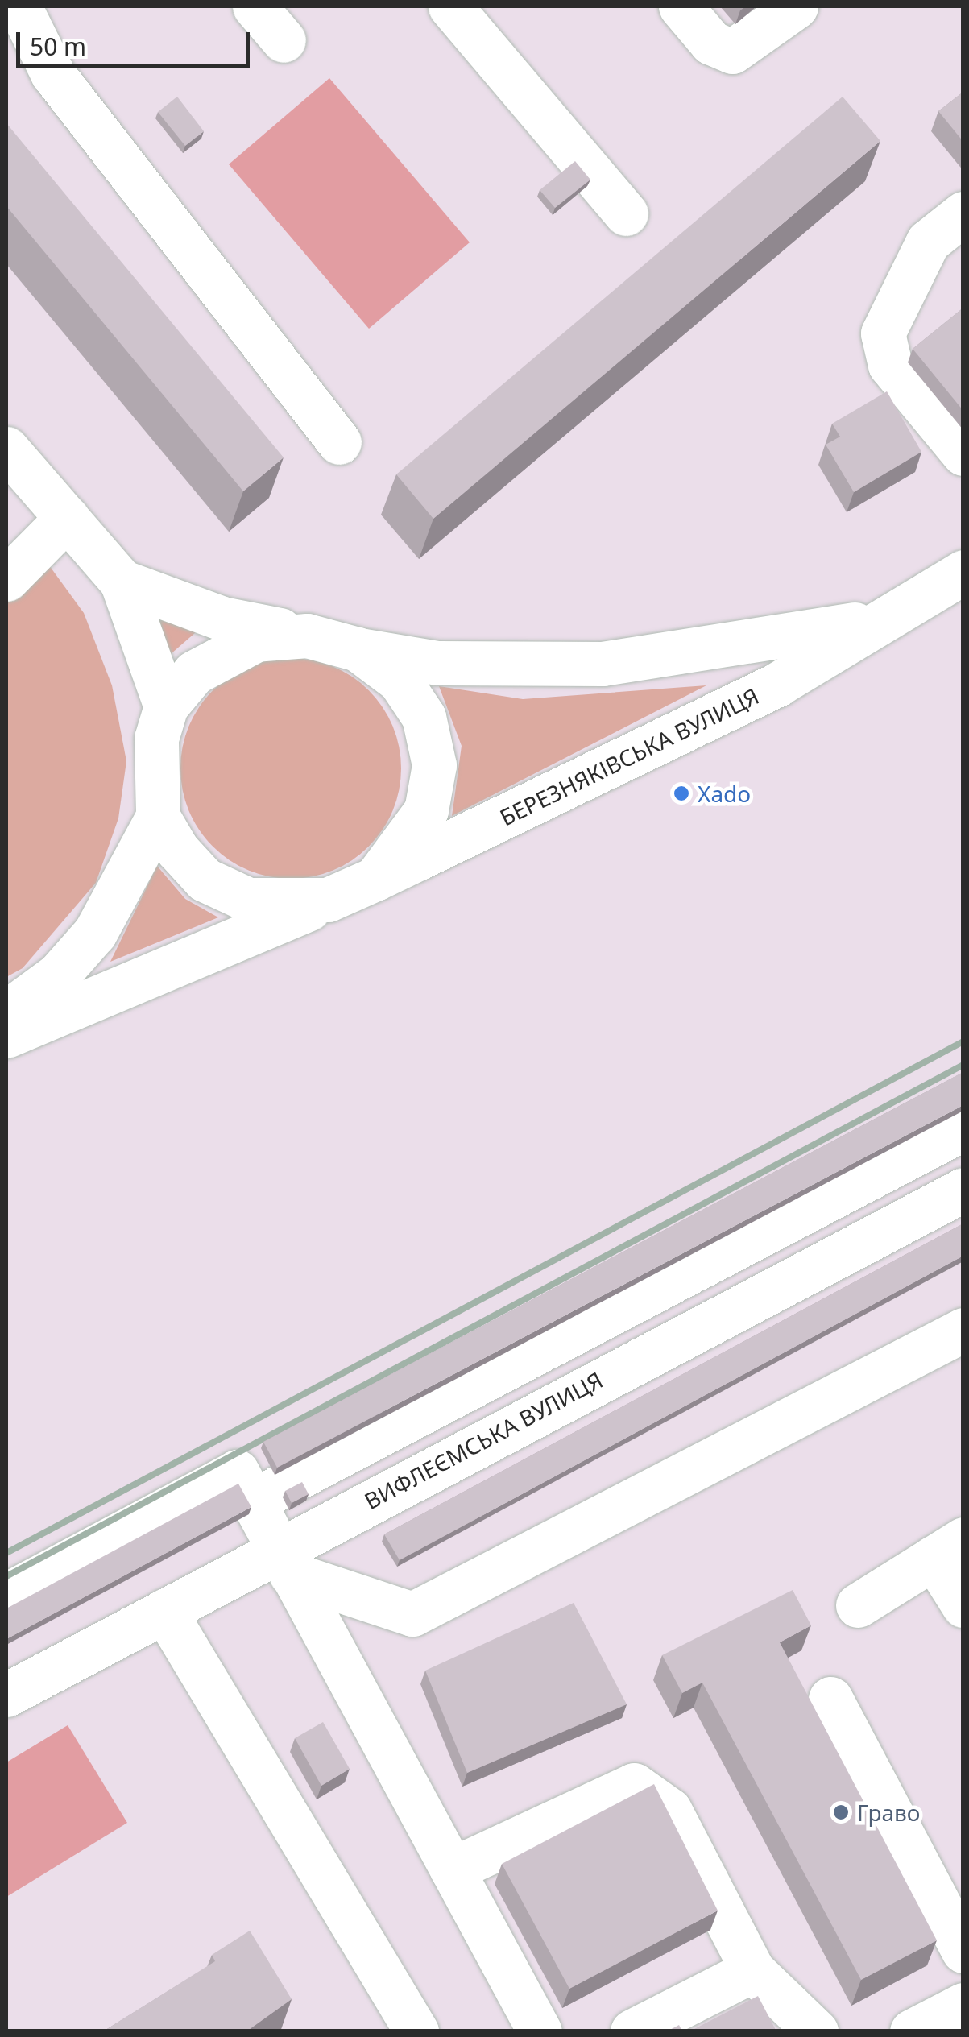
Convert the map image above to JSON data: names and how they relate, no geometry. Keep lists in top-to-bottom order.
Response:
{
  "streets": {
    "street": ["БЕРЕЗНЯКІВСЬКА ВУЛИЦЯ", "ВИФЛЕЄМСЬКА ВУЛИЦЯ"]
  },
  "places": ["Xado", "Граво"],
  "scale_bar": "50 m"
}
